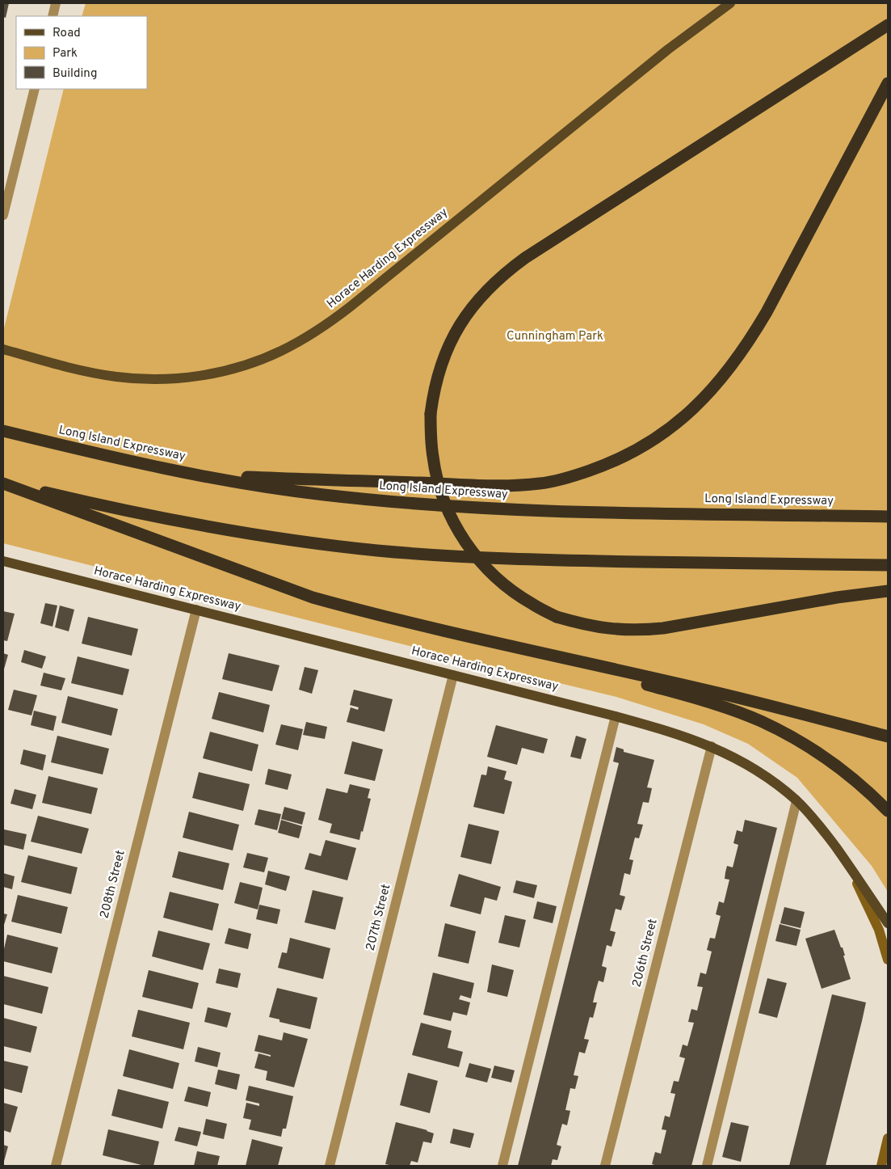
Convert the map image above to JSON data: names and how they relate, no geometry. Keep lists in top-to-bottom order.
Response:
{
  "streets": {
    "highway": ["Long Island Expressway"],
    "main road": ["Horace Harding Expressway"],
    "street": ["208th Street", "207th Street", "206th Street"]
  },
  "crossings": [
    ["Horace Harding Expressway", "208th Street"],
    ["Horace Harding Expressway", "207th Street"],
    ["Horace Harding Expressway", "206th Street"]
  ],
  "parks": ["Cunningham Park"],
  "legend": ["Road", "Park", "Building"]
}
